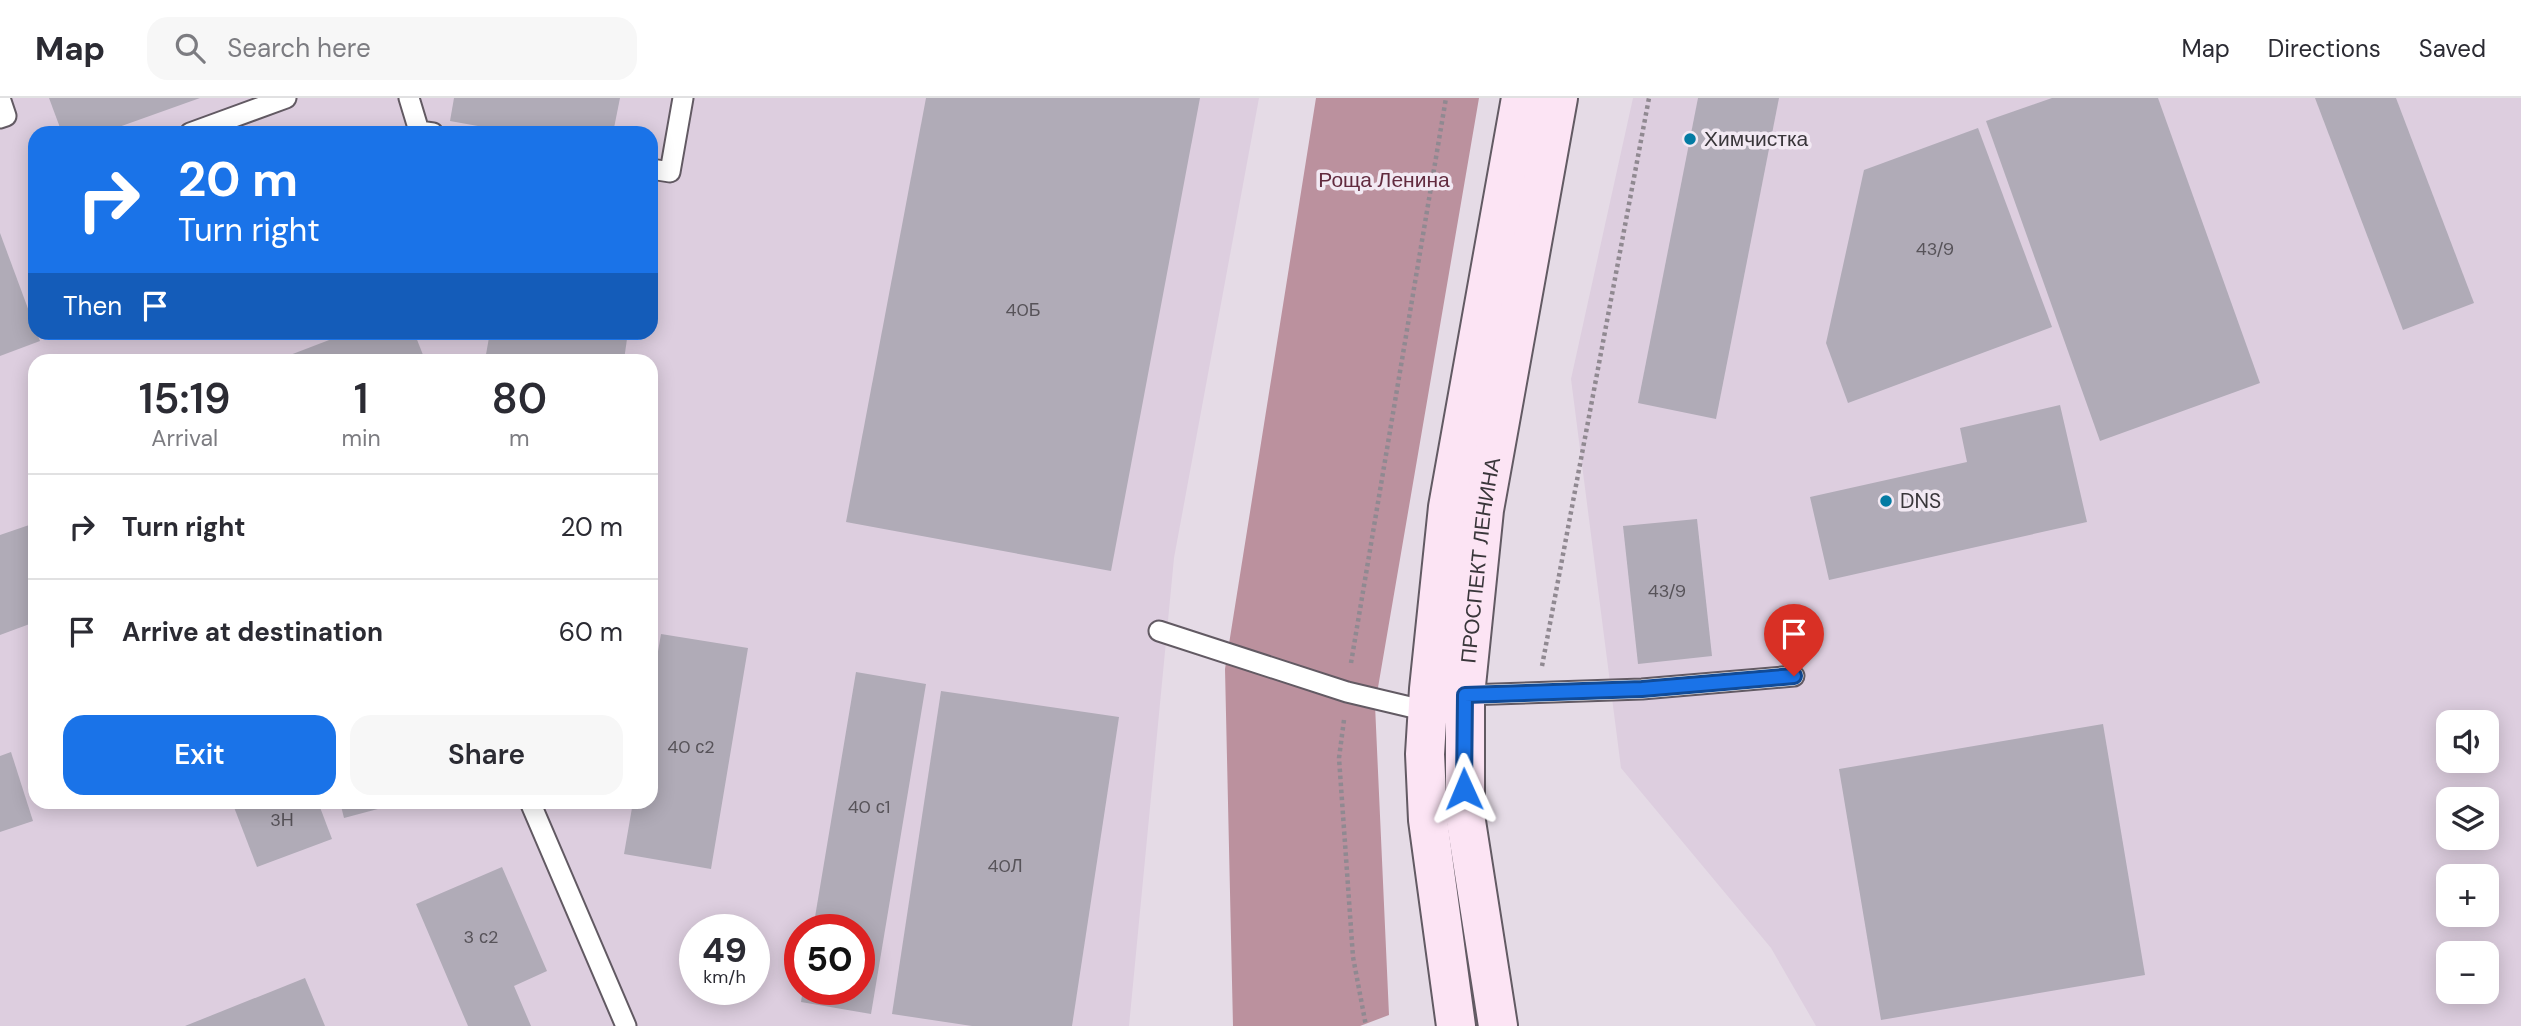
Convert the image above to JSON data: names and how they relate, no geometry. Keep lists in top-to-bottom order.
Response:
{
  "streets": {
    "main road": ["ПРОСПЕКТ ЛЕНИНА"]
  },
  "parks": ["Роща Ленина"],
  "places": ["Химчистка", "DNS"],
  "house_numbers": [
    "43/9",
    "40Б",
    "43/9",
    "40 с2",
    "40 с1",
    "3Н",
    "40Л",
    "3 с2"
  ],
  "page": {
    "header": "Map",
    "search": "Search here",
    "nav": ["Map", "Directions", "Saved"],
    "turn": ["20 m", "Turn right"],
    "then": "Then",
    "eta": [
      "15:19",
      "Arrival",
      "1",
      "min",
      "80",
      "m"
    ],
    "list": [
      {
        "name": "Turn right",
        "value": "20 m"
      },
      {
        "name": "Arrive at destination",
        "value": "60 m"
      }
    ],
    "buttons": ["Exit", "Share"],
    "map_buttons": ["+", "−"],
    "speed": "49 km/h",
    "limit": "50"
  }
}
